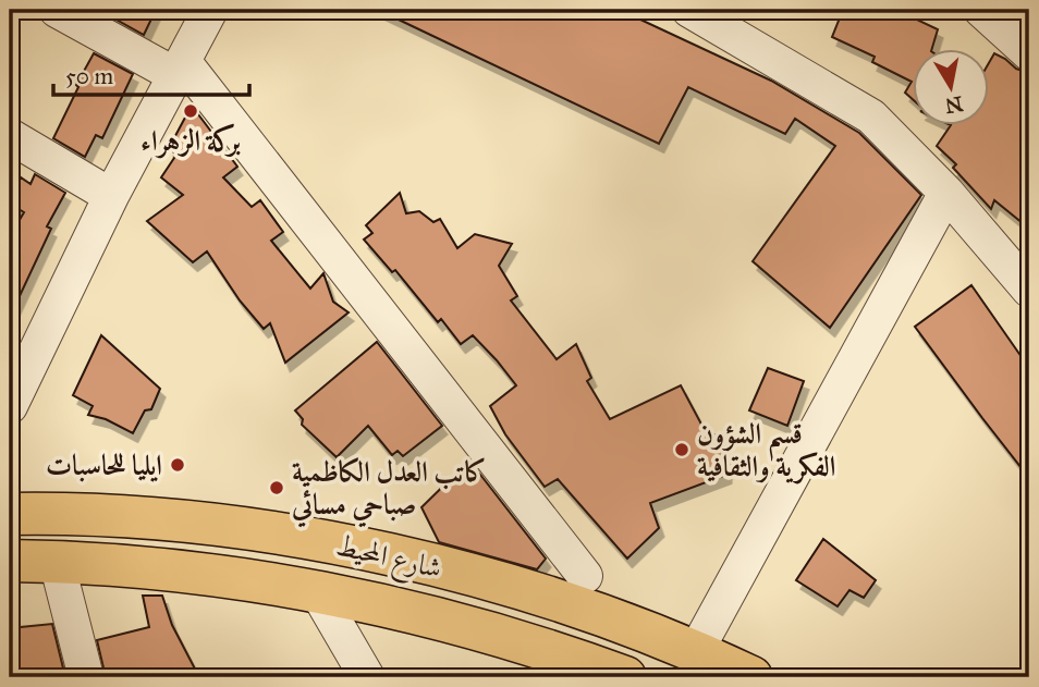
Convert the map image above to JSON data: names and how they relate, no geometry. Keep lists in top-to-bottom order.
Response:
{
  "streets": {
    "main road": ["شارع المحيط"]
  },
  "places": [
    "بركة الزهراء",
    "قسم الشؤون الفكرية والثقافية",
    "ايليا للحاسبات",
    "كاتب العدل الكاظمية صباحي مسائي"
  ],
  "scale_bar": "50 m",
  "north": "bottom"
}
